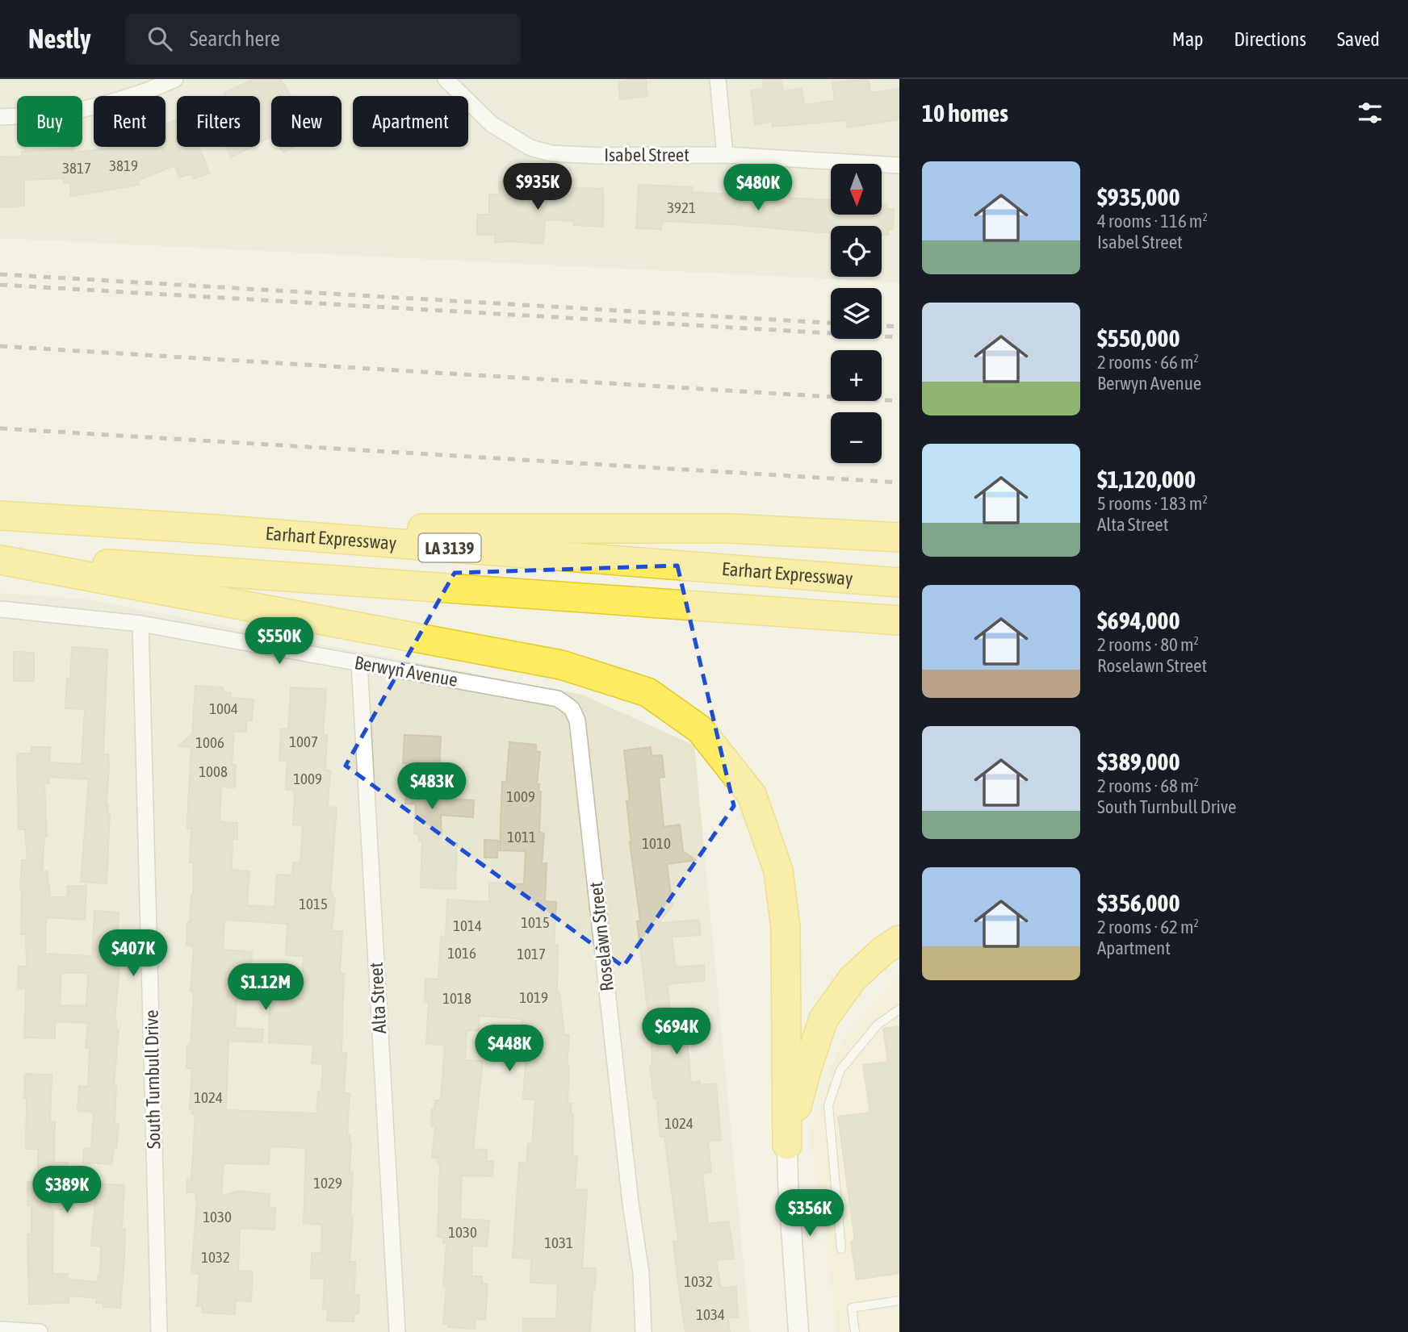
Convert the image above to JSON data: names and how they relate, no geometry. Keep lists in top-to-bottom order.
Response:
{
  "streets": {
    "highway": ["Earhart Expressway", "LA 3139"],
    "street": [
      "Isabel Street",
      "Berwyn Avenue",
      "Roselawn Street",
      "Alta Street",
      "South Turnbull Drive"
    ]
  },
  "crossings": [
    ["Berwyn Avenue", "Roselawn Street"],
    ["Berwyn Avenue", "Alta Street"],
    ["Berwyn Avenue", "South Turnbull Drive"]
  ],
  "house_numbers": [
    "3819",
    "3817",
    "3921",
    "1004",
    "1007",
    "1006",
    "1008",
    "1009",
    "1009",
    "1011",
    "1010",
    "1015",
    "1015",
    "1014",
    "1016",
    "1017",
    "1019",
    "1018",
    "1024",
    "1024",
    "1029",
    "1030",
    "1030",
    "1031",
    "1032",
    "1032",
    "1034"
  ],
  "north": "bottom",
  "page": {
    "header": "Nestly",
    "search": "Search here",
    "nav": ["Map", "Directions", "Saved"],
    "heading": "10 homes",
    "chip": [
      "Buy",
      "Rent",
      "Filters",
      "New",
      "Apartment"
    ],
    "list": [
      {
        "name": "$935,000",
        "note": "4 rooms · 116 m² · Isabel Street"
      },
      {
        "name": "$550,000",
        "note": "2 rooms · 66 m² · Berwyn Avenue"
      },
      {
        "name": "$1,120,000",
        "note": "5 rooms · 183 m² · Alta Street"
      },
      {
        "name": "$694,000",
        "note": "2 rooms · 80 m² · Roselawn Street"
      },
      {
        "name": "$389,000",
        "note": "2 rooms · 68 m² · South Turnbull Drive"
      },
      {
        "name": "$356,000",
        "note": "2 rooms · 62 m² · Apartment"
      }
    ],
    "price": [
      "$935K",
      "$480K",
      "$550K",
      "$483K",
      "$407K",
      "$1.12M",
      "$694K",
      "$448K",
      "$389K",
      "$356K"
    ],
    "map_buttons": ["+", "−"]
  }
}
